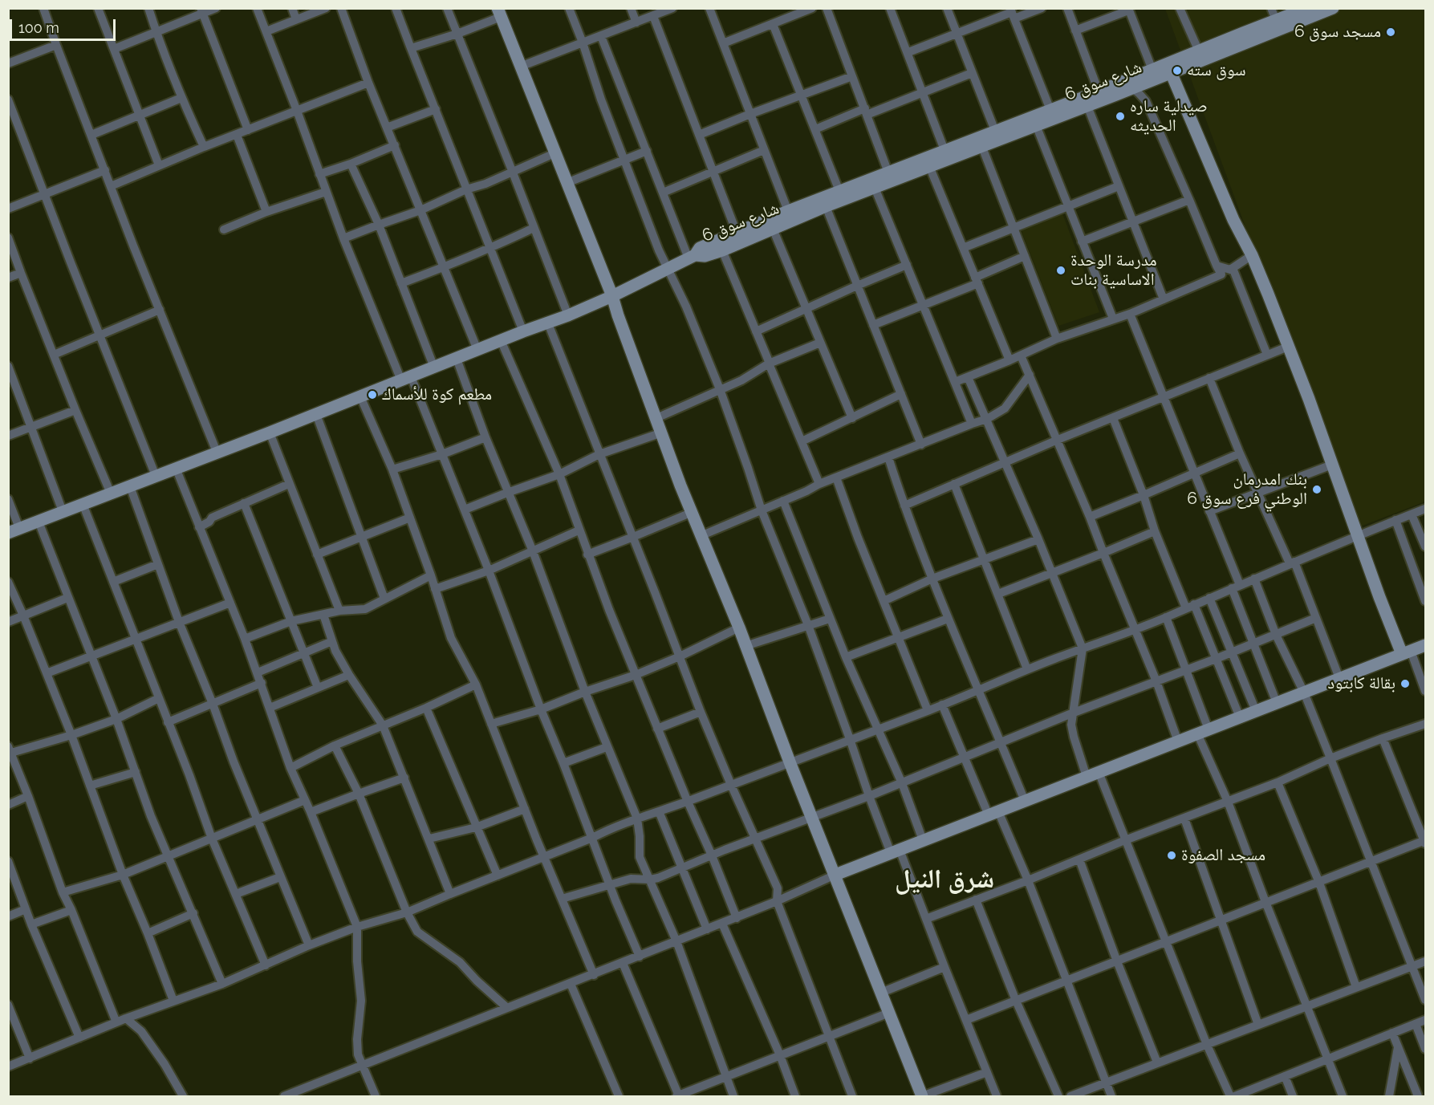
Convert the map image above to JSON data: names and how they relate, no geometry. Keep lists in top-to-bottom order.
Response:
{
  "streets": {
    "street": ["شارع سوق 6"]
  },
  "districts": ["شرق النيل"],
  "places": [
    "مسجد سوق 6",
    "سوق سته",
    "صيدلية ساره الحديثه",
    "مدرسة الوحدة الاساسية بنات",
    "مطعم كوة للأسماك",
    "بنك امدرمان الوطني فرع سوق 6",
    "بقالة كابتود",
    "مسجد الصفوة"
  ],
  "scale_bar": "100 m"
}
